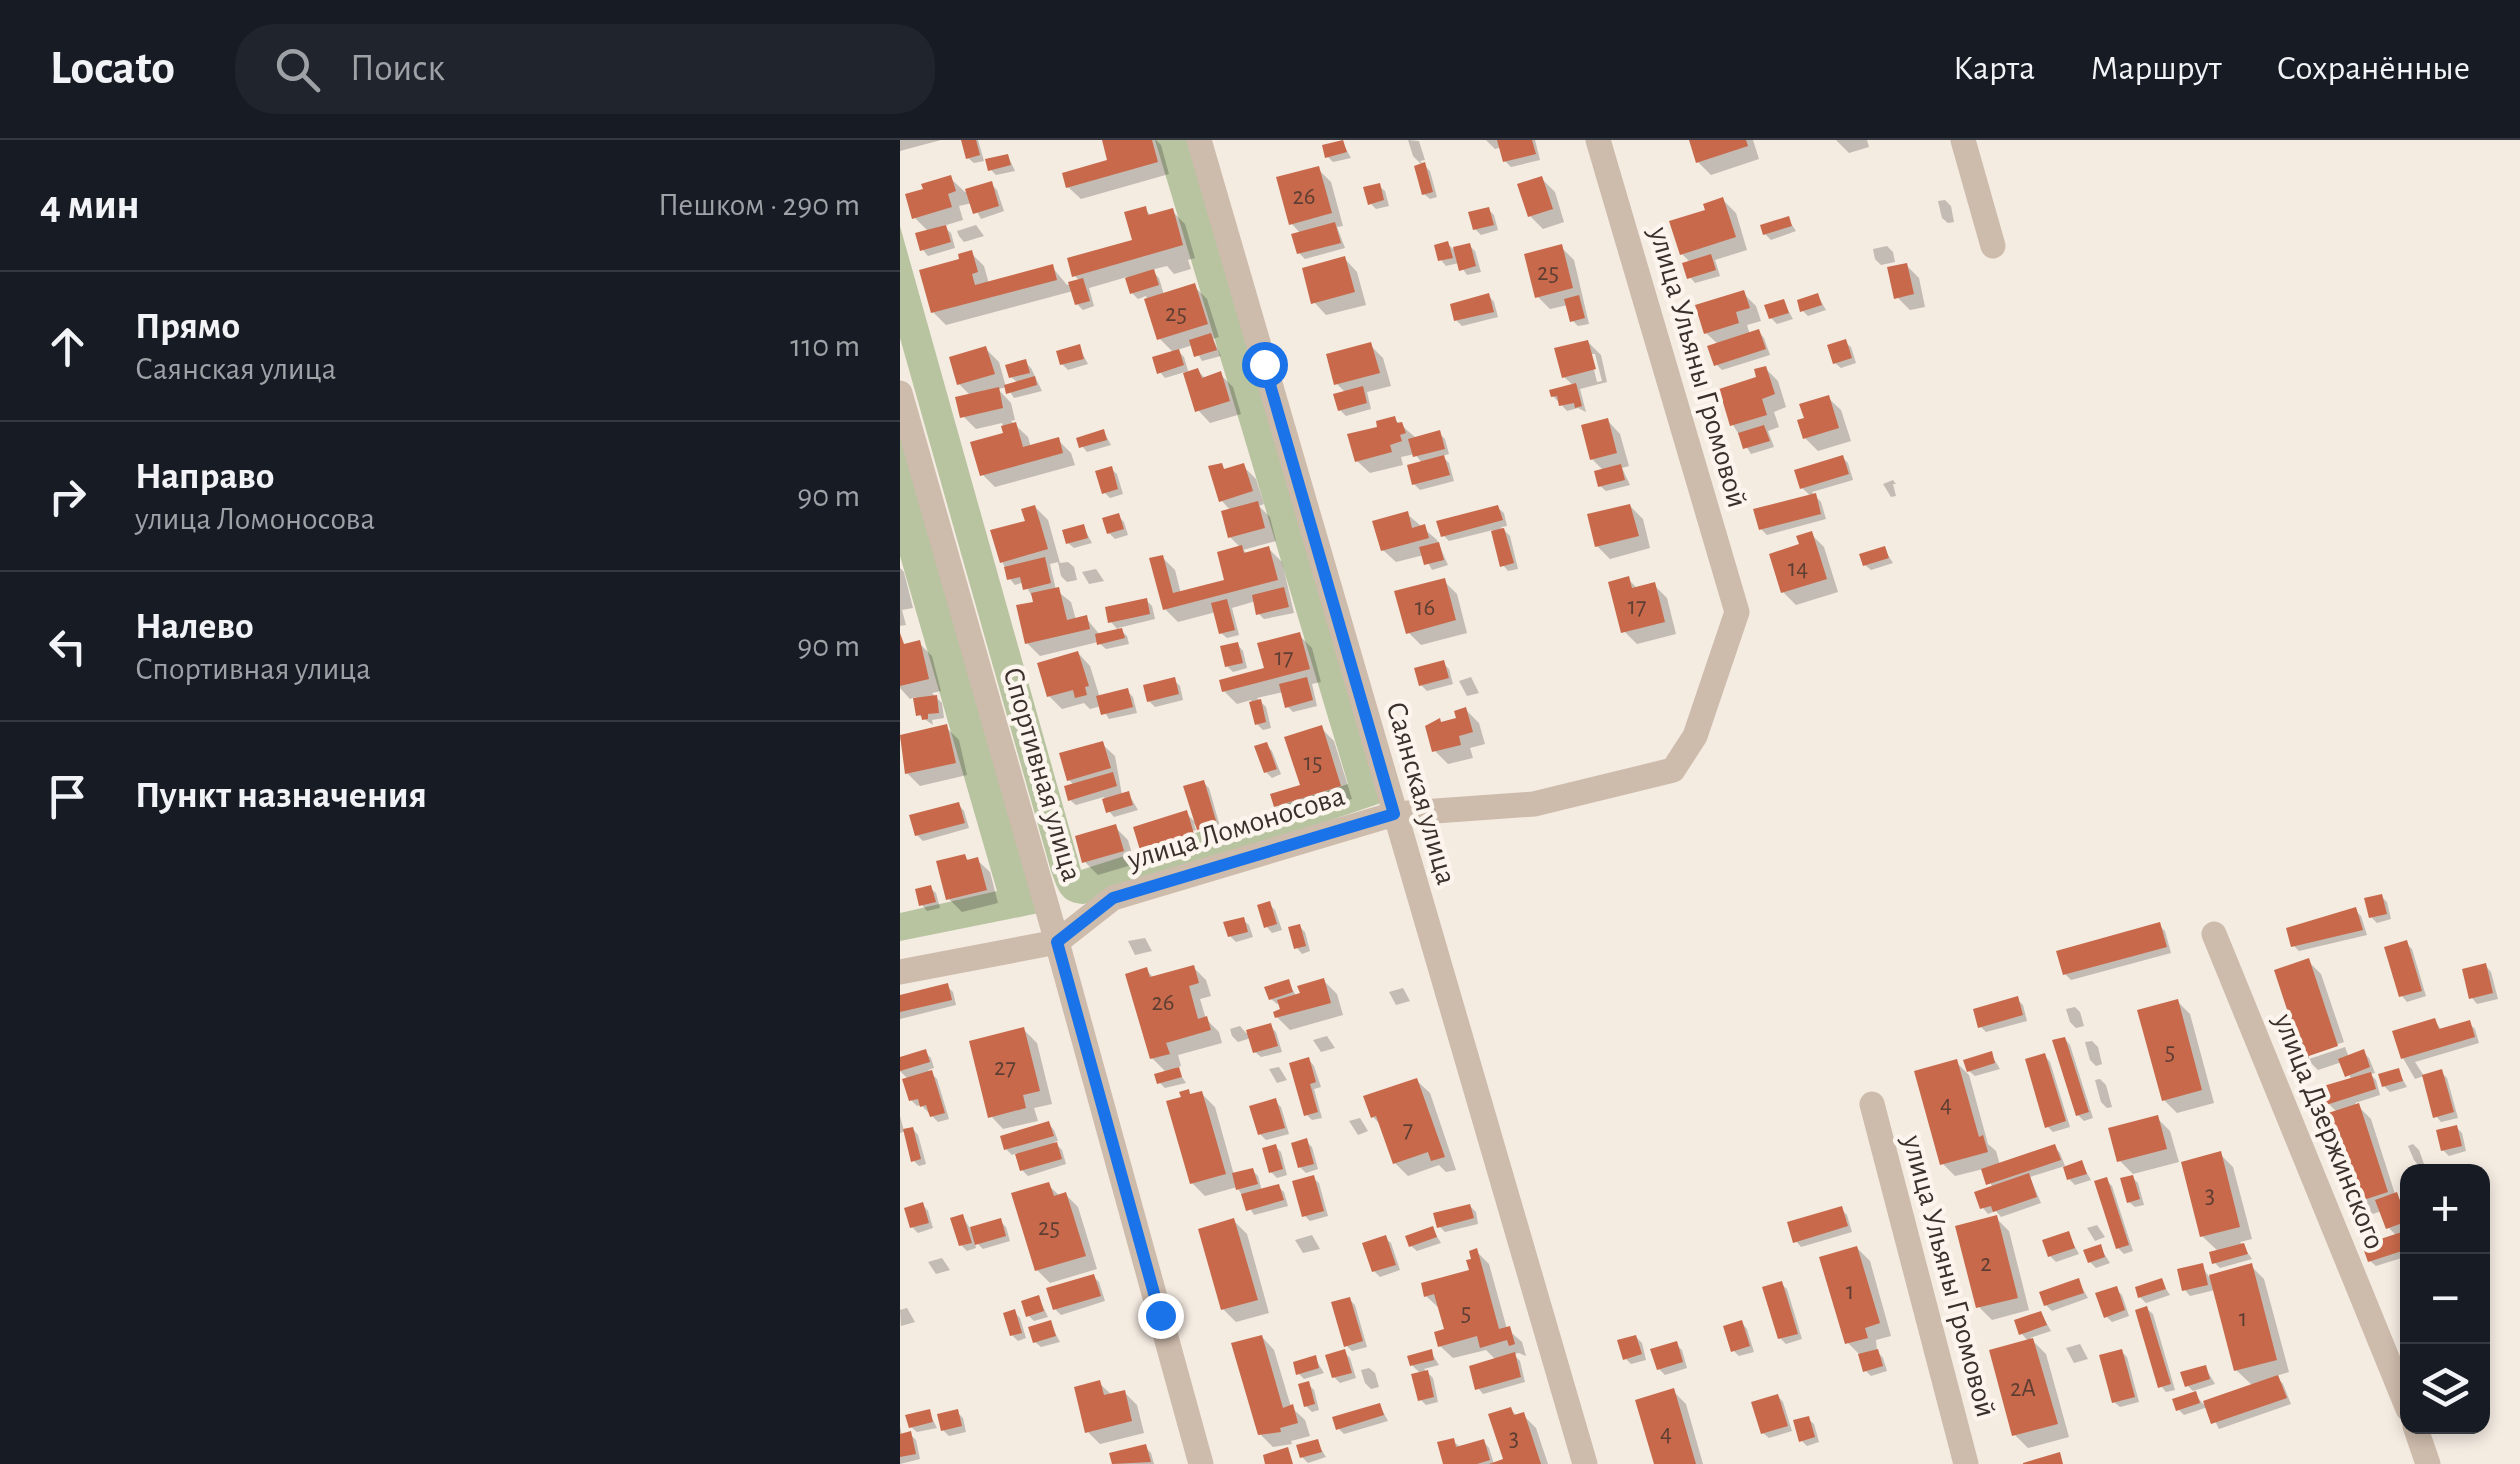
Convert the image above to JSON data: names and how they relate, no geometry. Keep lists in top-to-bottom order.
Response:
{
  "streets": {
    "street": [
      "улица Ульяны Громовой",
      "Спортивная улица",
      "Саянская улица",
      "улица Ломоносова",
      "улица Дзержинского"
    ]
  },
  "crossings": [
    ["улица Ульяны Громовой", "улица Ломоносова"],
    ["Спортивная улица", "улица Ломоносова"],
    ["Саянская улица", "улица Ломоносова"]
  ],
  "house_numbers": [
    "26",
    "25",
    "25",
    "14",
    "17",
    "16",
    "17",
    "15",
    "26",
    "5",
    "27",
    "4",
    "7",
    "3",
    "25",
    "2",
    "1",
    "5",
    "1",
    "2А",
    "4",
    "3"
  ],
  "page": {
    "header": "Locato",
    "search": "Поиск",
    "nav": ["Карта", "Маршрут", "Сохранённые"],
    "heading": ["4 мин", "Пешком · 290 m"],
    "list": [
      ["Прямо", "Саянская улица", "110 m"],
      ["Направо", "улица Ломоносова", "90 m"],
      ["Налево", "Спортивная улица", "90 m"],
      "Пункт назначения"
    ],
    "map_buttons": ["+", "−"]
  }
}
